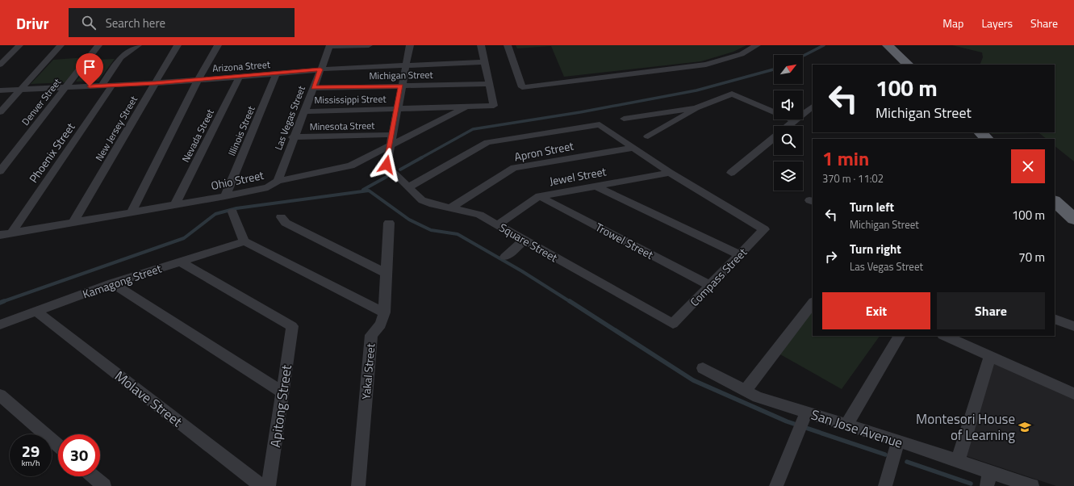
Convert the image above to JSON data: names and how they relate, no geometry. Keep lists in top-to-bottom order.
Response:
{
  "streets": {
    "street": [
      "Arizona Street",
      "Michigan Street",
      "Mississippi Street",
      "Denver Street",
      "Las Vegas Street",
      "Minesota Street",
      "New Jersey Street",
      "Illinois Street",
      "Nevada Street",
      "Apron Street",
      "Phoenix Street",
      "Jewel Street",
      "Ohio Street",
      "Trowel Street",
      "Square Street",
      "Compass Street",
      "Kamagong Street",
      "Yakal Street",
      "Molave Street",
      "Apitong Street",
      "San Jose Avenue"
    ]
  },
  "crossings": [
    ["Arizona Street", "Denver Street"],
    ["Arizona Street", "Las Vegas Street"],
    ["Arizona Street", "New Jersey Street"],
    ["Arizona Street", "Illinois Street"],
    ["Arizona Street", "Nevada Street"],
    ["Arizona Street", "Phoenix Street"],
    ["Michigan Street", "Mississippi Street"],
    ["Michigan Street", "Las Vegas Street"],
    ["Mississippi Street", "Las Vegas Street"],
    ["Mississippi Street", "Ohio Street"],
    ["Las Vegas Street", "Minesota Street"],
    ["Las Vegas Street", "Ohio Street"],
    ["New Jersey Street", "Ohio Street"],
    ["Illinois Street", "Ohio Street"],
    ["Nevada Street", "Ohio Street"],
    ["Apron Street", "Square Street"],
    ["Phoenix Street", "Ohio Street"],
    ["Jewel Street", "Trowel Street"],
    ["Jewel Street", "Square Street"],
    ["Jewel Street", "Compass Street"],
    ["Ohio Street", "Square Street"],
    ["Trowel Street", "Compass Street"],
    ["Square Street", "Compass Street"],
    ["Kamagong Street", "Molave Street"],
    ["Kamagong Street", "Apitong Street"]
  ],
  "places": {
    "school or university": ["Montesori House of Learning"]
  },
  "north": "top right",
  "page": {
    "header": "Drivr",
    "search": "Search here",
    "nav": ["Map", "Layers", "Share"],
    "turn": ["100 m", "Michigan Street"],
    "heading": ["1 min", "370 m · 11:02"],
    "list": [
      {
        "name": "Turn left",
        "note": "Michigan Street",
        "value": "100 m"
      },
      {
        "name": "Turn right",
        "note": "Las Vegas Street",
        "value": "70 m"
      }
    ],
    "buttons": ["Exit", "Share"],
    "speed": "29 km/h",
    "limit": "30"
  }
}
